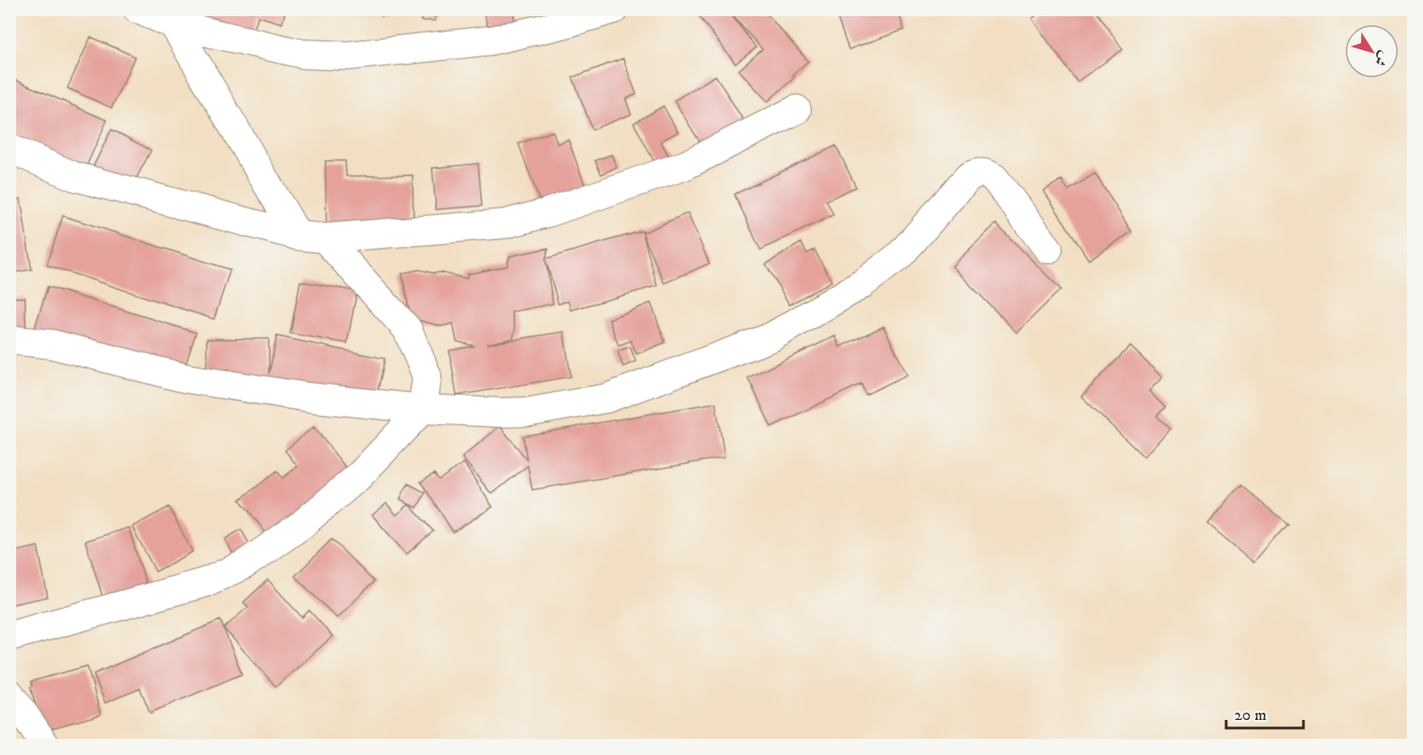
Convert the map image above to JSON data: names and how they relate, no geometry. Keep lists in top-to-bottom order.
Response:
{
  "scale_bar": "20 m",
  "north": "bottom right"
}
